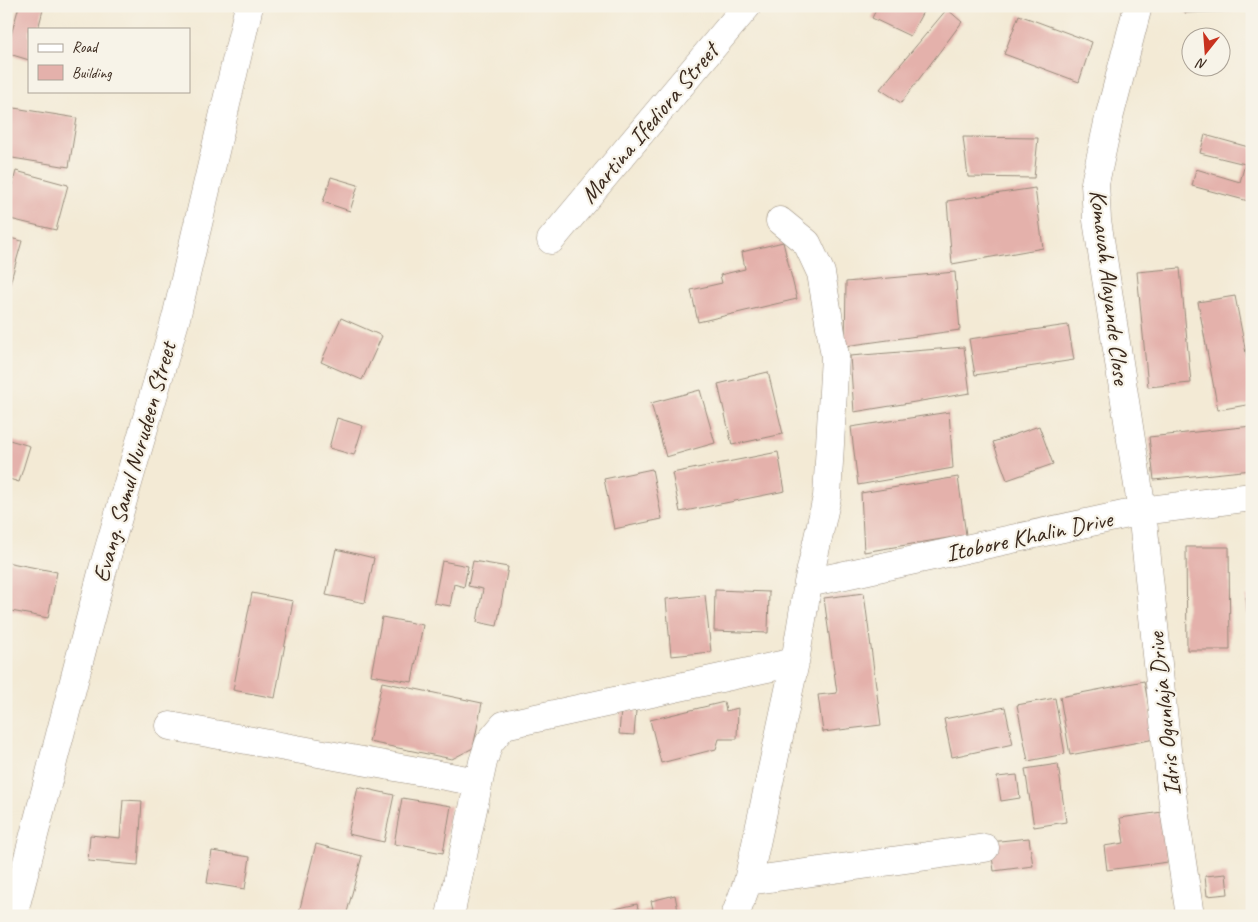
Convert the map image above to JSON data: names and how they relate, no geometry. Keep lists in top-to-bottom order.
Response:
{
  "streets": {
    "street": [
      "Martina Ifediora Street",
      "Komauah Alayande Close",
      "Evang. Samul Nurudeen Street",
      "Itobore Khalin Drive",
      "Idris Ogunlaja Drive"
    ]
  },
  "crossings": [
    ["Komauah Alayande Close", "Itobore Khalin Drive"],
    ["Komauah Alayande Close", "Idris Ogunlaja Drive"],
    ["Itobore Khalin Drive", "Idris Ogunlaja Drive"]
  ],
  "legend": ["Road", "Building"],
  "north": "bottom"
}
